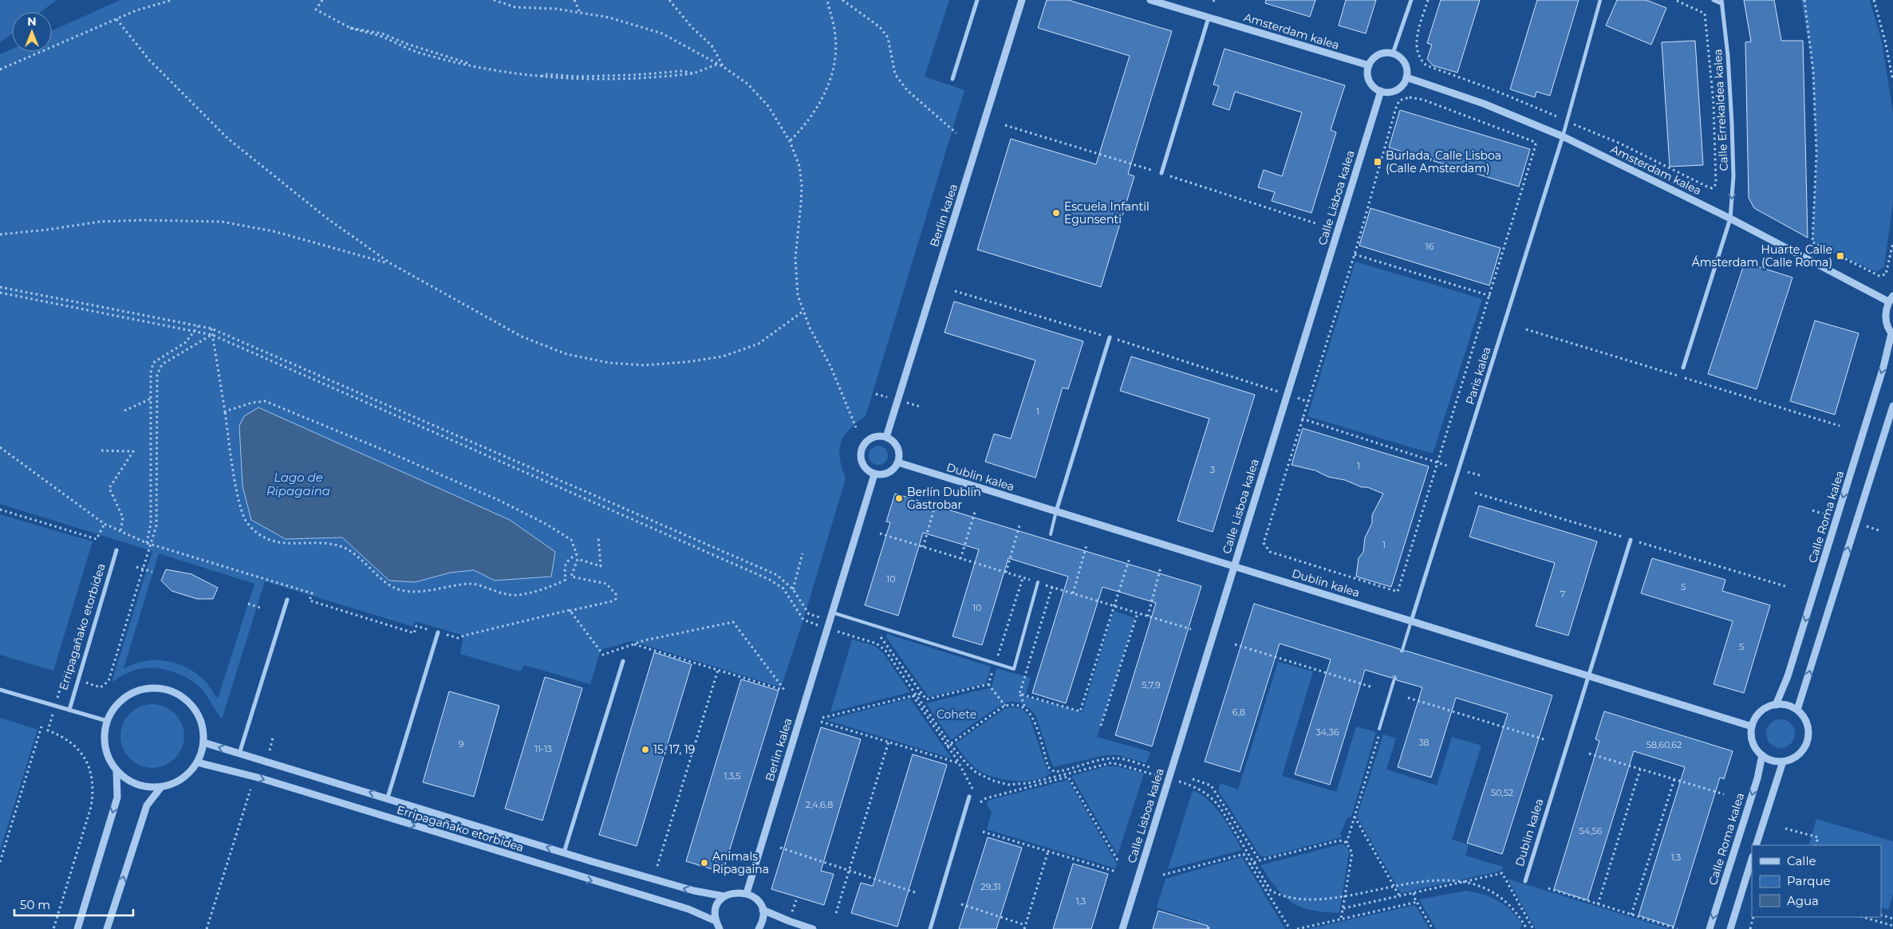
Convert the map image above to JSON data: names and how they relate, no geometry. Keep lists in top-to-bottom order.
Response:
{
  "streets": {
    "street": [
      "Amsterdam kalea",
      "Calle Errekaldea kalea",
      "Calle Lisboa kalea",
      "Berlin kalea",
      "Paris kalea",
      "Dublin kalea",
      "Calle Roma kalea",
      "Erripagañako etorbidea"
    ]
  },
  "crossings": [
    ["Amsterdam kalea", "Calle Errekaldea kalea"],
    ["Amsterdam kalea", "Calle Lisboa kalea"],
    ["Amsterdam kalea", "Paris kalea"],
    ["Calle Lisboa kalea", "Dublin kalea"],
    ["Berlin kalea", "Dublin kalea"],
    ["Paris kalea", "Dublin kalea"],
    ["Dublin kalea", "Calle Roma kalea"]
  ],
  "one_way": ["Calle Errekaldea kalea"],
  "water": ["Lago de Ripagaina"],
  "parks": ["Cohete"],
  "places": {
    "transit": ["Burlada, Calle Lisboa (Calle Amsterdam)", "Huarte, Calle Ámsterdam (Calle Roma)"],
    "other": [
      "Escuela Infantil Egunsenti",
      "Berlín Dublín Gastrobar",
      "15, 17, 19",
      "Animals Ripagaina"
    ]
  },
  "house_numbers": [
    "16",
    "1",
    "1",
    "3",
    "1",
    "10",
    "5",
    "7",
    "10",
    "5",
    "5,7,9",
    "6,8",
    "34,36",
    "38",
    "9",
    "58,60,62",
    "11-13",
    "1,3,5",
    "50,52",
    "2,4,6,8",
    "54,56",
    "1,3",
    "29,31",
    "1,3"
  ],
  "legend": ["Calle", "Parque", "Agua"],
  "scale_bar": "50 m",
  "north": "top"
}
